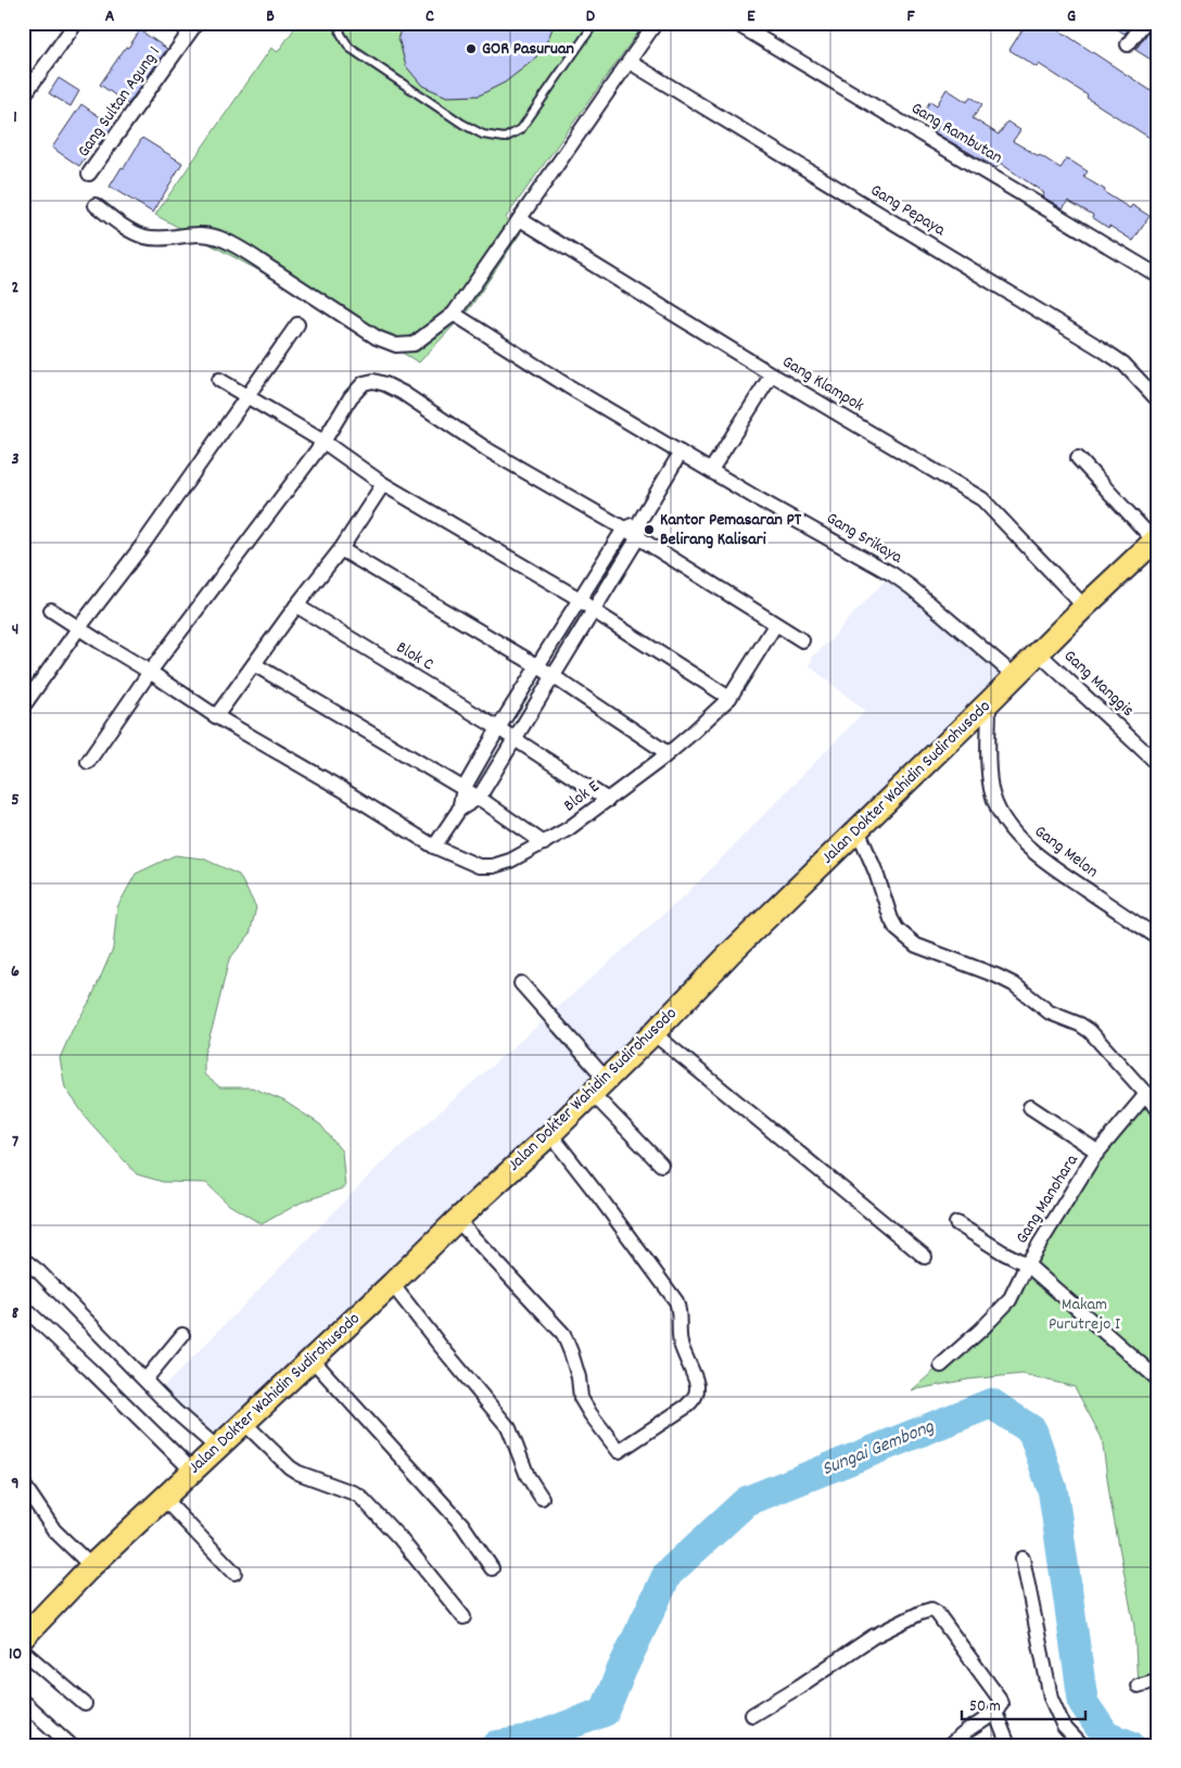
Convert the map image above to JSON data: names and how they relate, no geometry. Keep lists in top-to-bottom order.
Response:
{
  "streets": {
    "main road": ["Jalan Dokter Wahidin Sudirohusodo"],
    "street": [
      "Gang Sultan Agung 1",
      "Gang Rambutan",
      "Gang Pepaya",
      "Gang Klampok",
      "Gang Srikaya",
      "Blok C",
      "Gang Manggis",
      "Blok E",
      "Gang Melon",
      "Gang Manohara"
    ]
  },
  "crossings": [
    ["Gang Klampok", "Jalan Dokter Wahidin Sudirohusodo"],
    ["Gang Srikaya", "Jalan Dokter Wahidin Sudirohusodo"],
    ["Blok C", "Blok E"],
    ["Gang Manggis", "Jalan Dokter Wahidin Sudirohusodo"],
    ["Jalan Dokter Wahidin Sudirohusodo", "Gang Melon"]
  ],
  "water": ["Sungai Gembong"],
  "parks": ["Makam Purutrejo I"],
  "places": ["GOR Pasuruan", "Kantor Pemasaran PT Belirang Kalisari"],
  "scale_bar": "50 m",
  "grid": {
    "columns": [
      "A",
      "B",
      "C",
      "D",
      "E",
      "F",
      "G"
    ],
    "rows": [
      "1",
      "2",
      "3",
      "4",
      "5",
      "6",
      "7",
      "8",
      "9",
      "10"
    ]
  }
}
